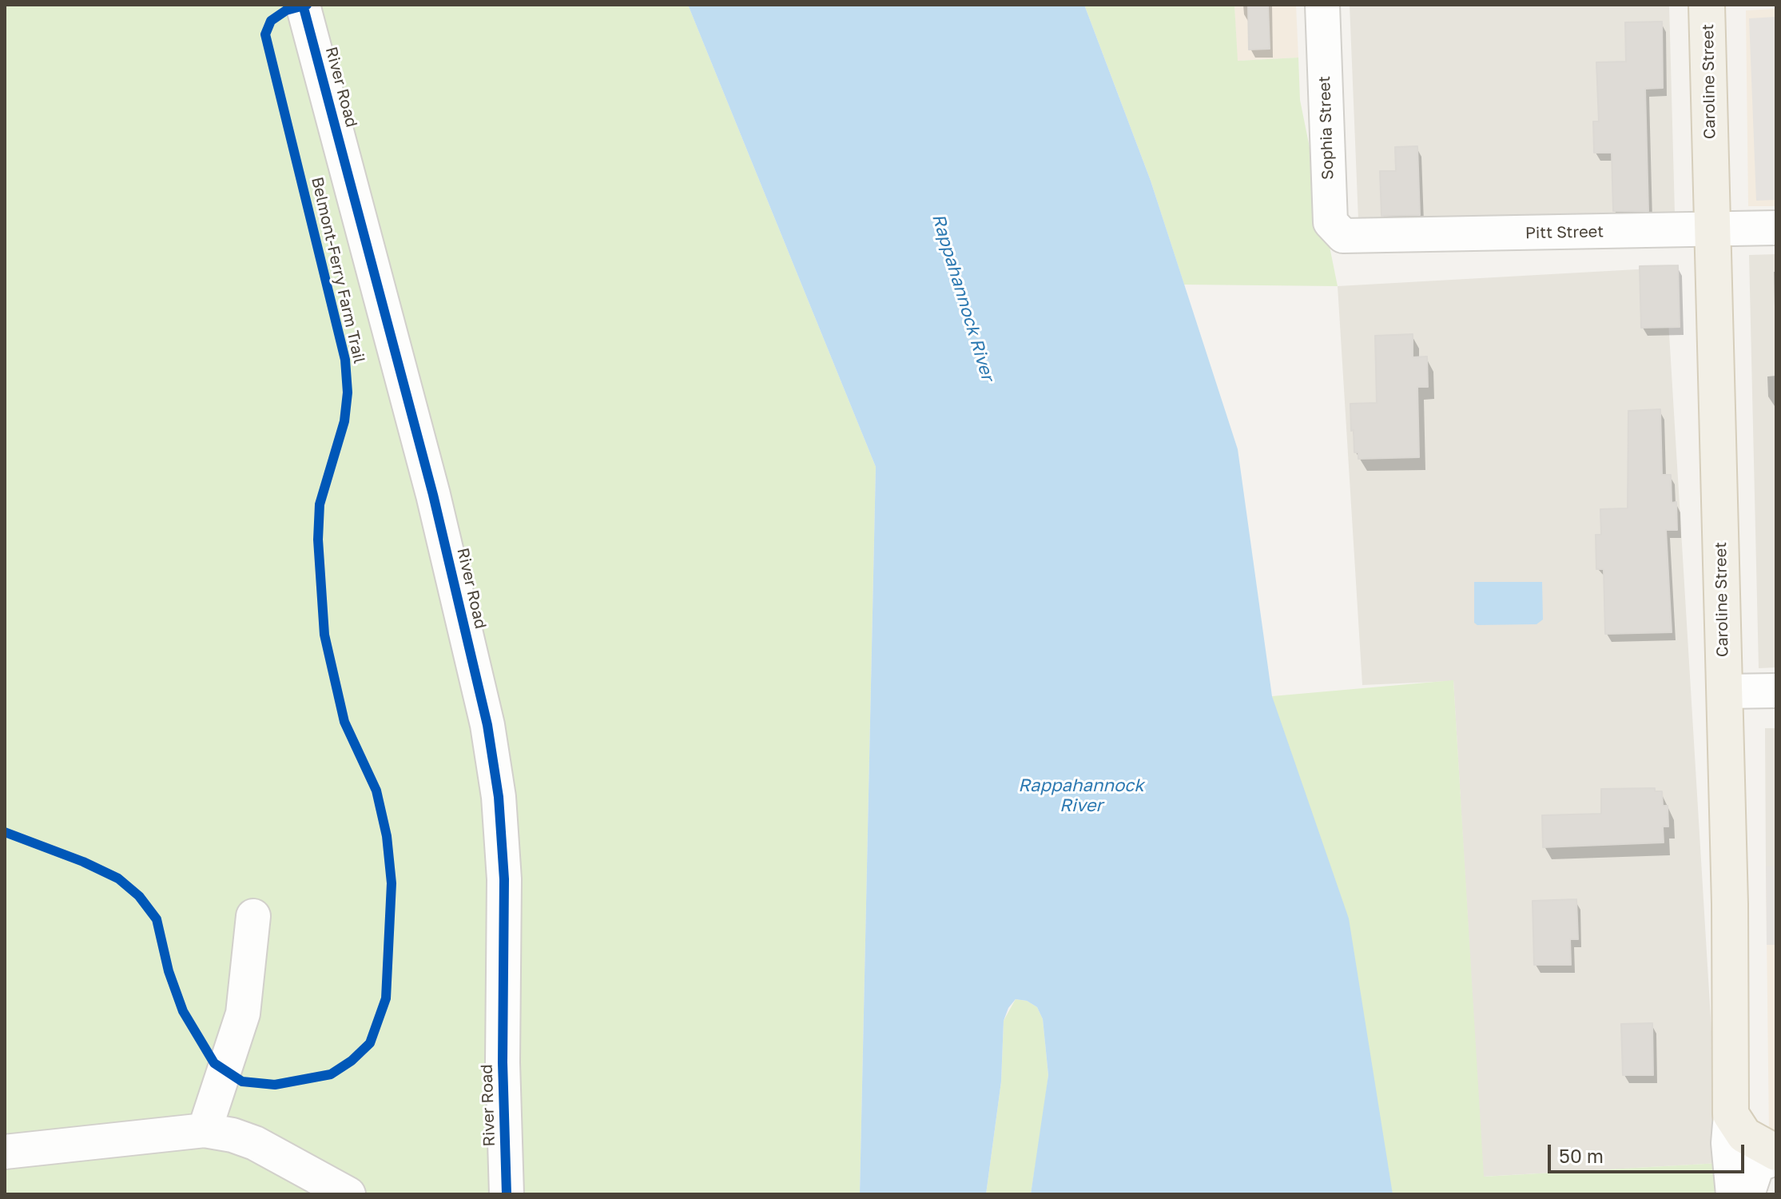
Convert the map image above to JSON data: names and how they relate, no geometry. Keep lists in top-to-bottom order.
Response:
{
  "streets": {
    "main road": ["Caroline Street"],
    "street": ["River Road", "Sophia Street", "Pitt Street"],
    "cycle path": ["Belmont-Ferry Farm Trail"]
  },
  "crossings": [
    ["Caroline Street", "Pitt Street"],
    ["Sophia Street", "Pitt Street"]
  ],
  "water": ["Rappahannock River"],
  "scale_bar": "50 m"
}
